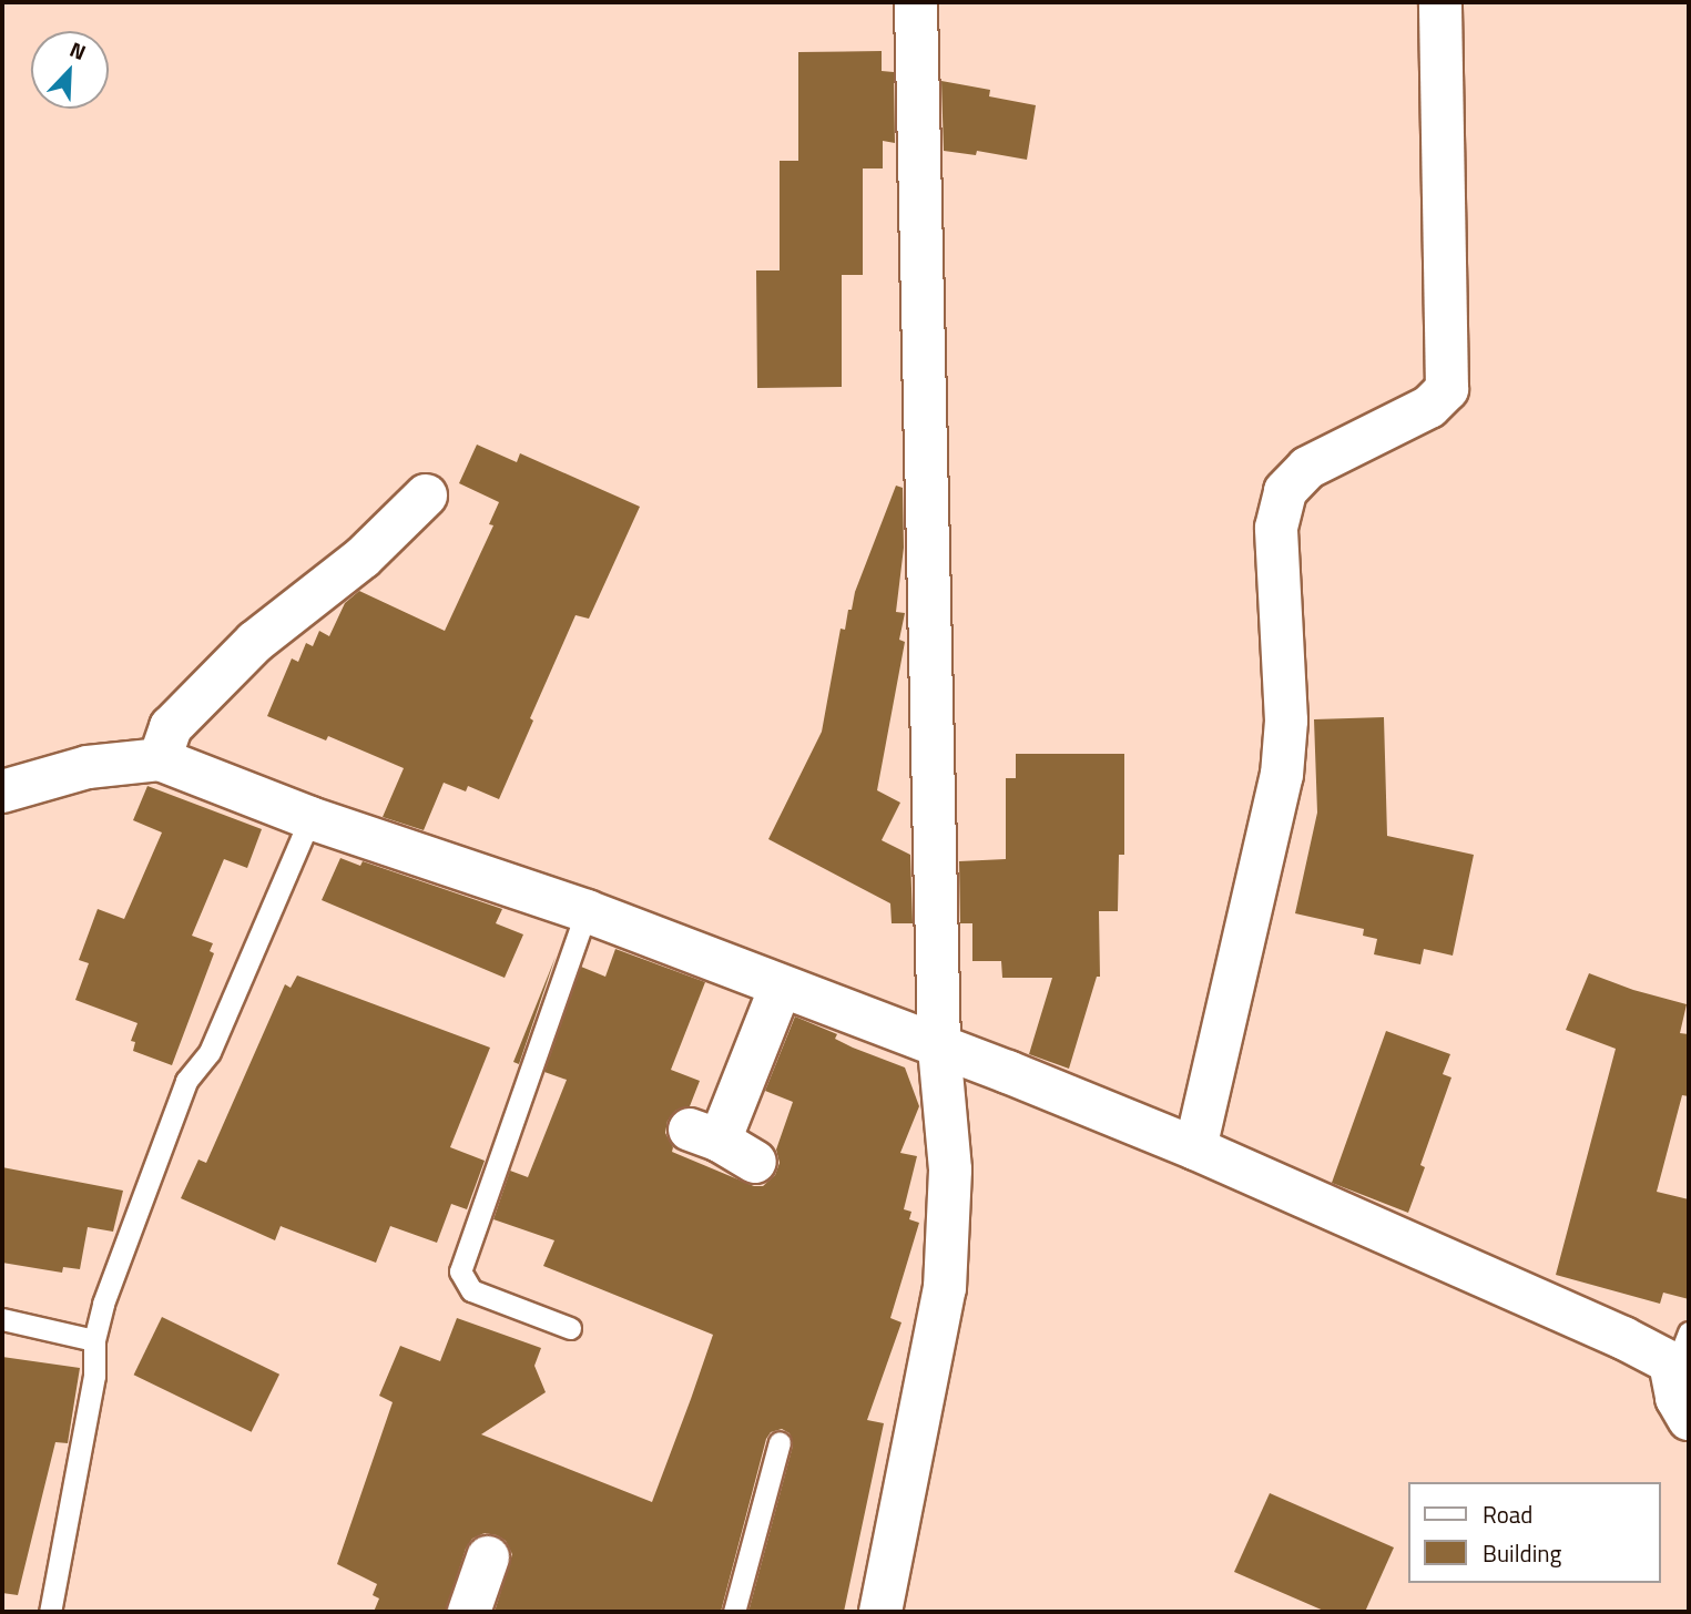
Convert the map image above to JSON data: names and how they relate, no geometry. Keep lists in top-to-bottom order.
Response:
{
  "legend": ["Road", "Building"],
  "north": "top right"
}
